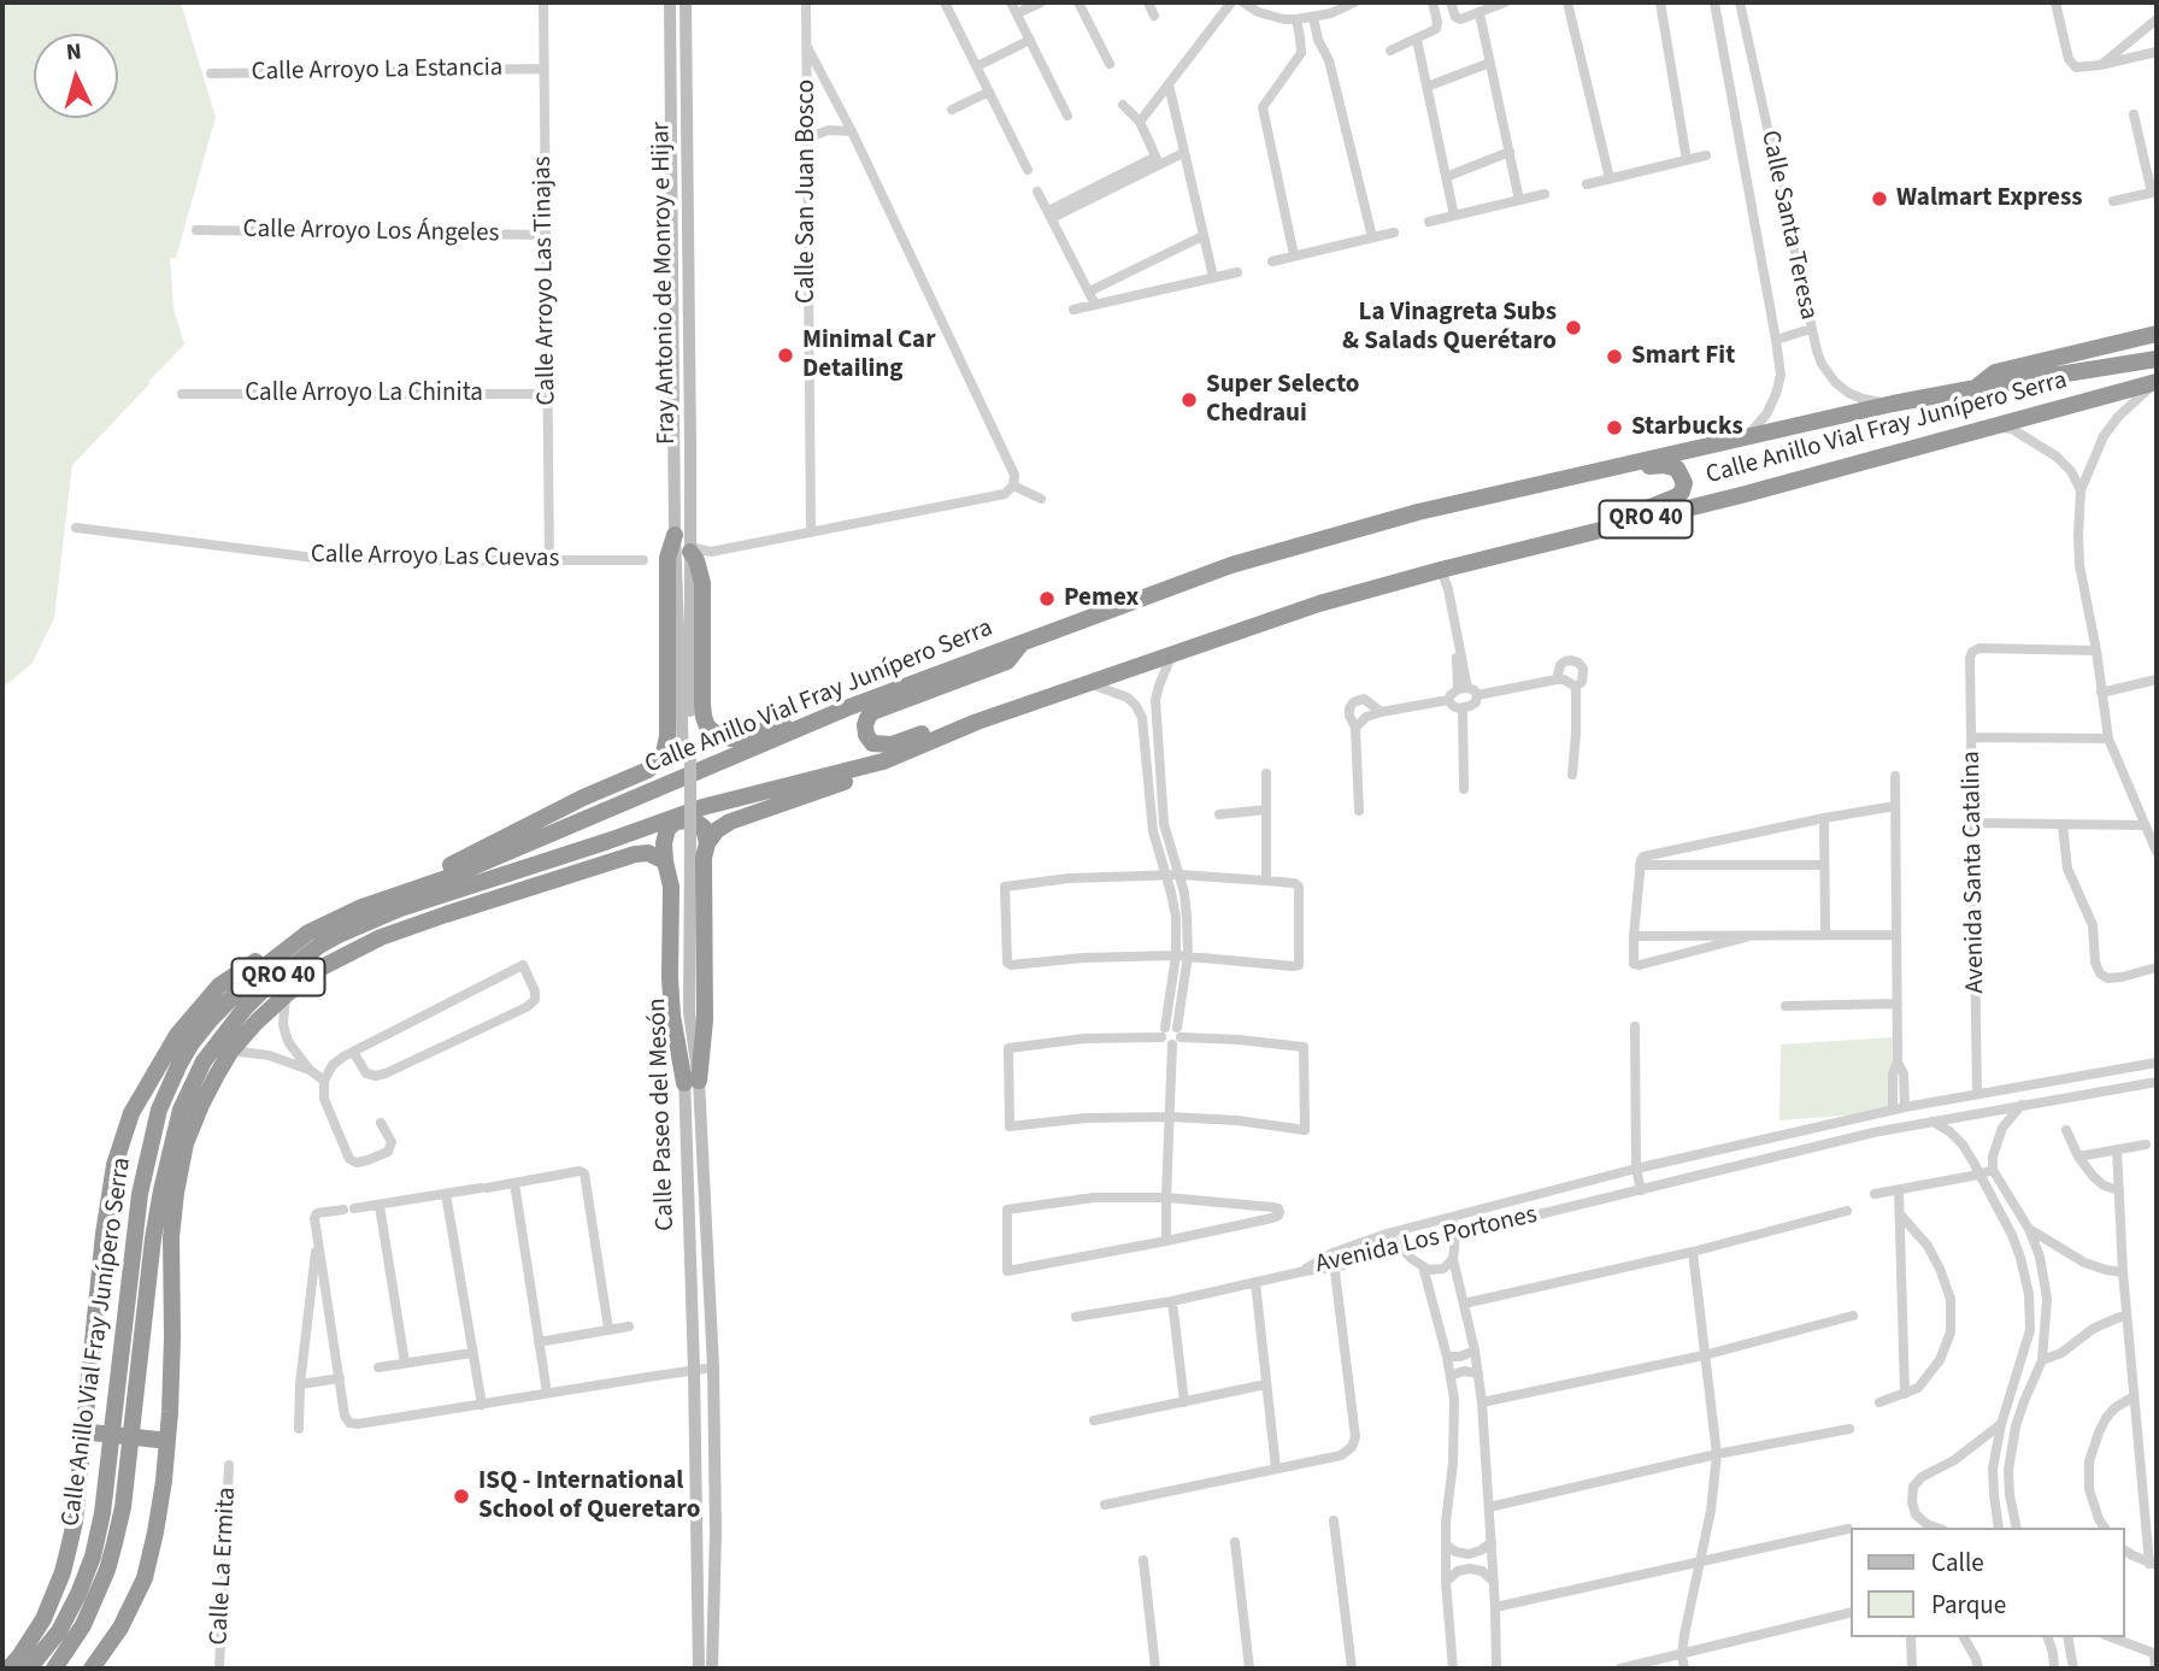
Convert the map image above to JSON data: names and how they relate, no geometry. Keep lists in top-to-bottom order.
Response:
{
  "streets": {
    "highway": ["Calle Anillo Vial Fray Junípero Serra", "QRO 40"],
    "main road": ["Fray Antonio de Monroy e Hijar", "Calle Paseo del Mesón"],
    "street": [
      "Calle Arroyo La Estancia",
      "Calle San Juan Bosco",
      "Calle Santa Teresa",
      "Calle Arroyo Los Ángeles",
      "Calle Arroyo Las Tinajas",
      "Calle Arroyo La Chinita",
      "Calle Arroyo Las Cuevas",
      "Avenida Santa Catalina",
      "Avenida Los Portones",
      "Calle La Ermita"
    ]
  },
  "crossings": [
    ["Calle Arroyo La Estancia", "Calle Arroyo Las Tinajas"],
    ["Calle Santa Teresa", "Calle Anillo Vial Fray Junípero Serra"],
    ["Calle Arroyo Los Ángeles", "Calle Arroyo Las Tinajas"],
    ["Calle Arroyo Las Tinajas", "Calle Arroyo La Chinita"],
    ["Calle Arroyo Las Tinajas", "Calle Arroyo Las Cuevas"],
    ["Avenida Santa Catalina", "Avenida Los Portones"]
  ],
  "places": [
    "Walmart Express",
    "La Vinagreta Subs & Salads Querétaro",
    "Minimal Car Detailing",
    "Smart Fit",
    "Super Selecto Chedraui",
    "Starbucks",
    "Pemex",
    "ISQ - International School of Queretaro"
  ],
  "legend": ["Calle", "Parque"],
  "north": "top"
}
